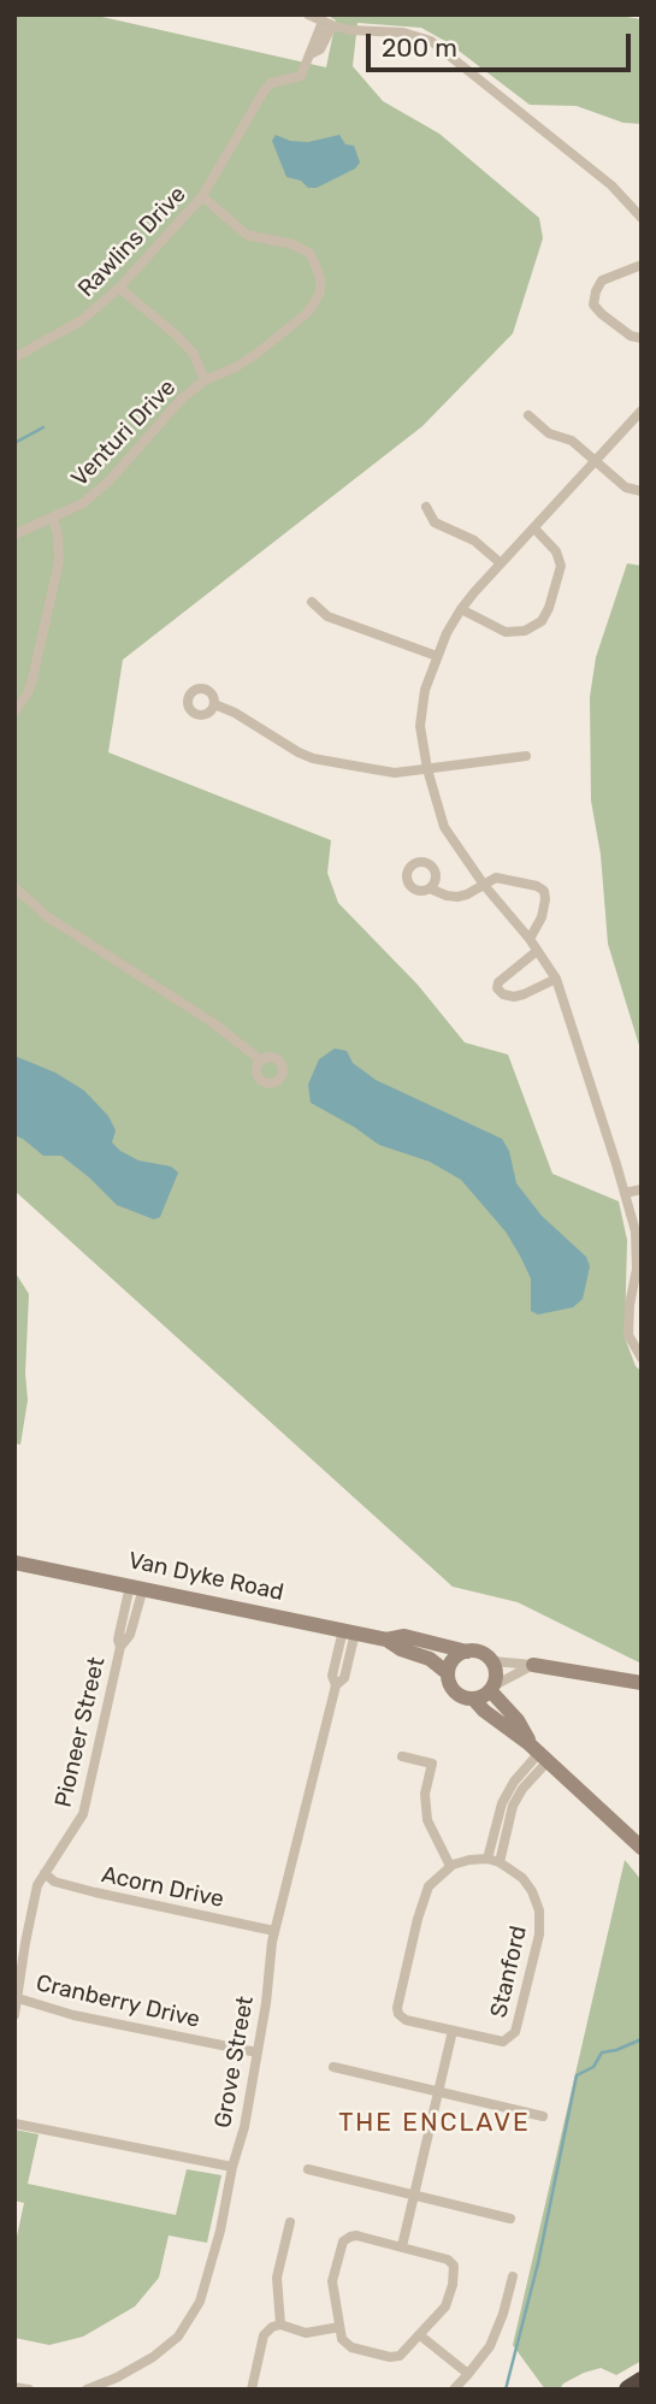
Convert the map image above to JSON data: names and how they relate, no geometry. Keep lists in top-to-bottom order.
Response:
{
  "streets": {
    "street": [
      "Rawlins Drive",
      "Venturi Drive",
      "Van Dyke Road",
      "Pioneer Street",
      "Acorn Drive",
      "Stanford",
      "Cranberry Drive",
      "Grove Street"
    ]
  },
  "crossings": [
    ["Rawlins Drive", "Venturi Drive"],
    ["Van Dyke Road", "Pioneer Street"],
    ["Van Dyke Road", "Grove Street"],
    ["Pioneer Street", "Acorn Drive"],
    ["Pioneer Street", "Cranberry Drive"],
    ["Acorn Drive", "Grove Street"],
    ["Cranberry Drive", "Grove Street"]
  ],
  "districts": ["THE ENCLAVE"],
  "scale_bar": "200 m"
}
